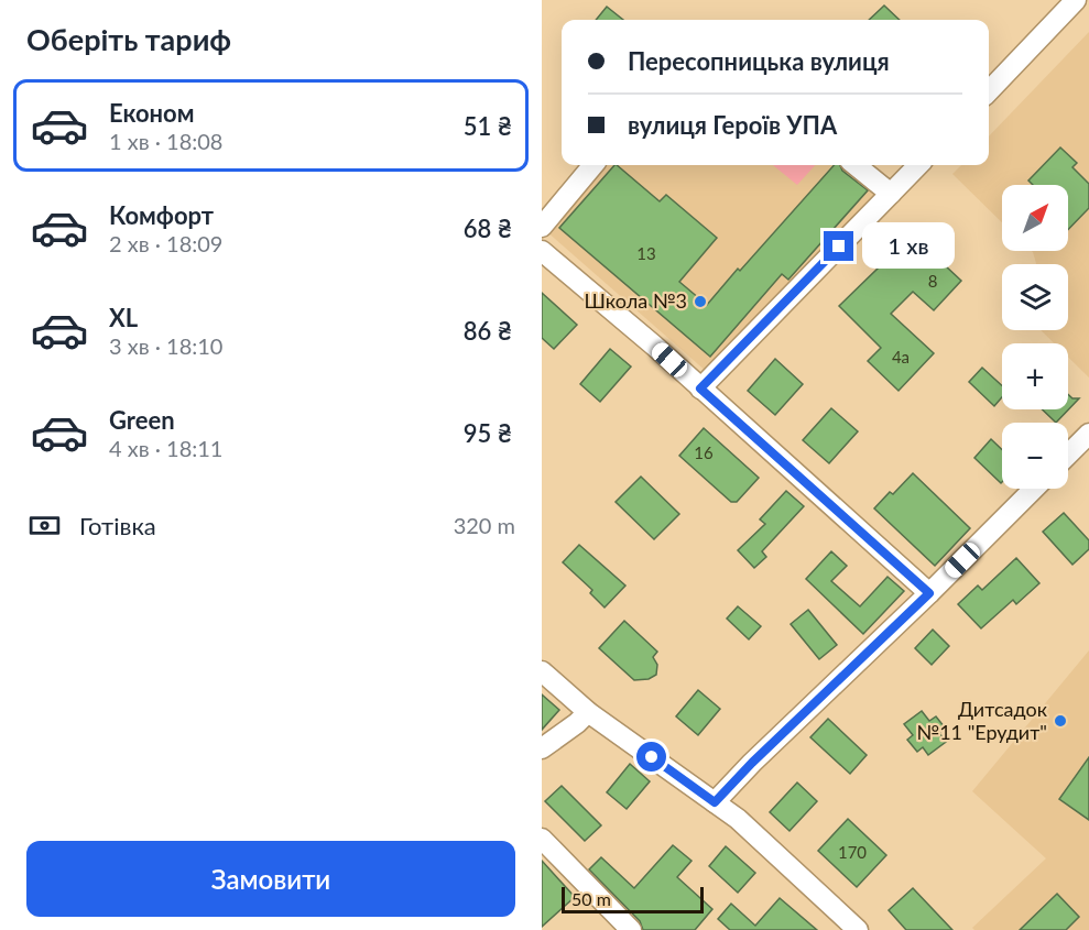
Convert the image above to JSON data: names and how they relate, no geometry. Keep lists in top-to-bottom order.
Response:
{
  "places": ["Школа №3", "Дитсадок №11 \"Ерудит\""],
  "house_numbers": [
    "13",
    "8",
    "4а",
    "16",
    "170"
  ],
  "scale_bar": "50 m",
  "north": "top right",
  "page": {
    "heading": "Оберіть тариф",
    "banner": ["Пересопницька вулиця", "вулиця Героїв УПА"],
    "list": [
      {
        "name": "Економ",
        "note": "1 хв · 18:08",
        "value": "51 ₴"
      },
      {
        "name": "Комфорт",
        "note": "2 хв · 18:09",
        "value": "68 ₴"
      },
      {
        "name": "XL",
        "note": "3 хв · 18:10",
        "value": "86 ₴"
      },
      {
        "name": "Green",
        "note": "4 хв · 18:11",
        "value": "95 ₴"
      }
    ],
    "map_buttons": ["+", "−"],
    "bubble": "1 хв",
    "pay": ["Готівка", "320 m"],
    "buttons": "Замовити",
    "scale": "50 m"
  }
}
